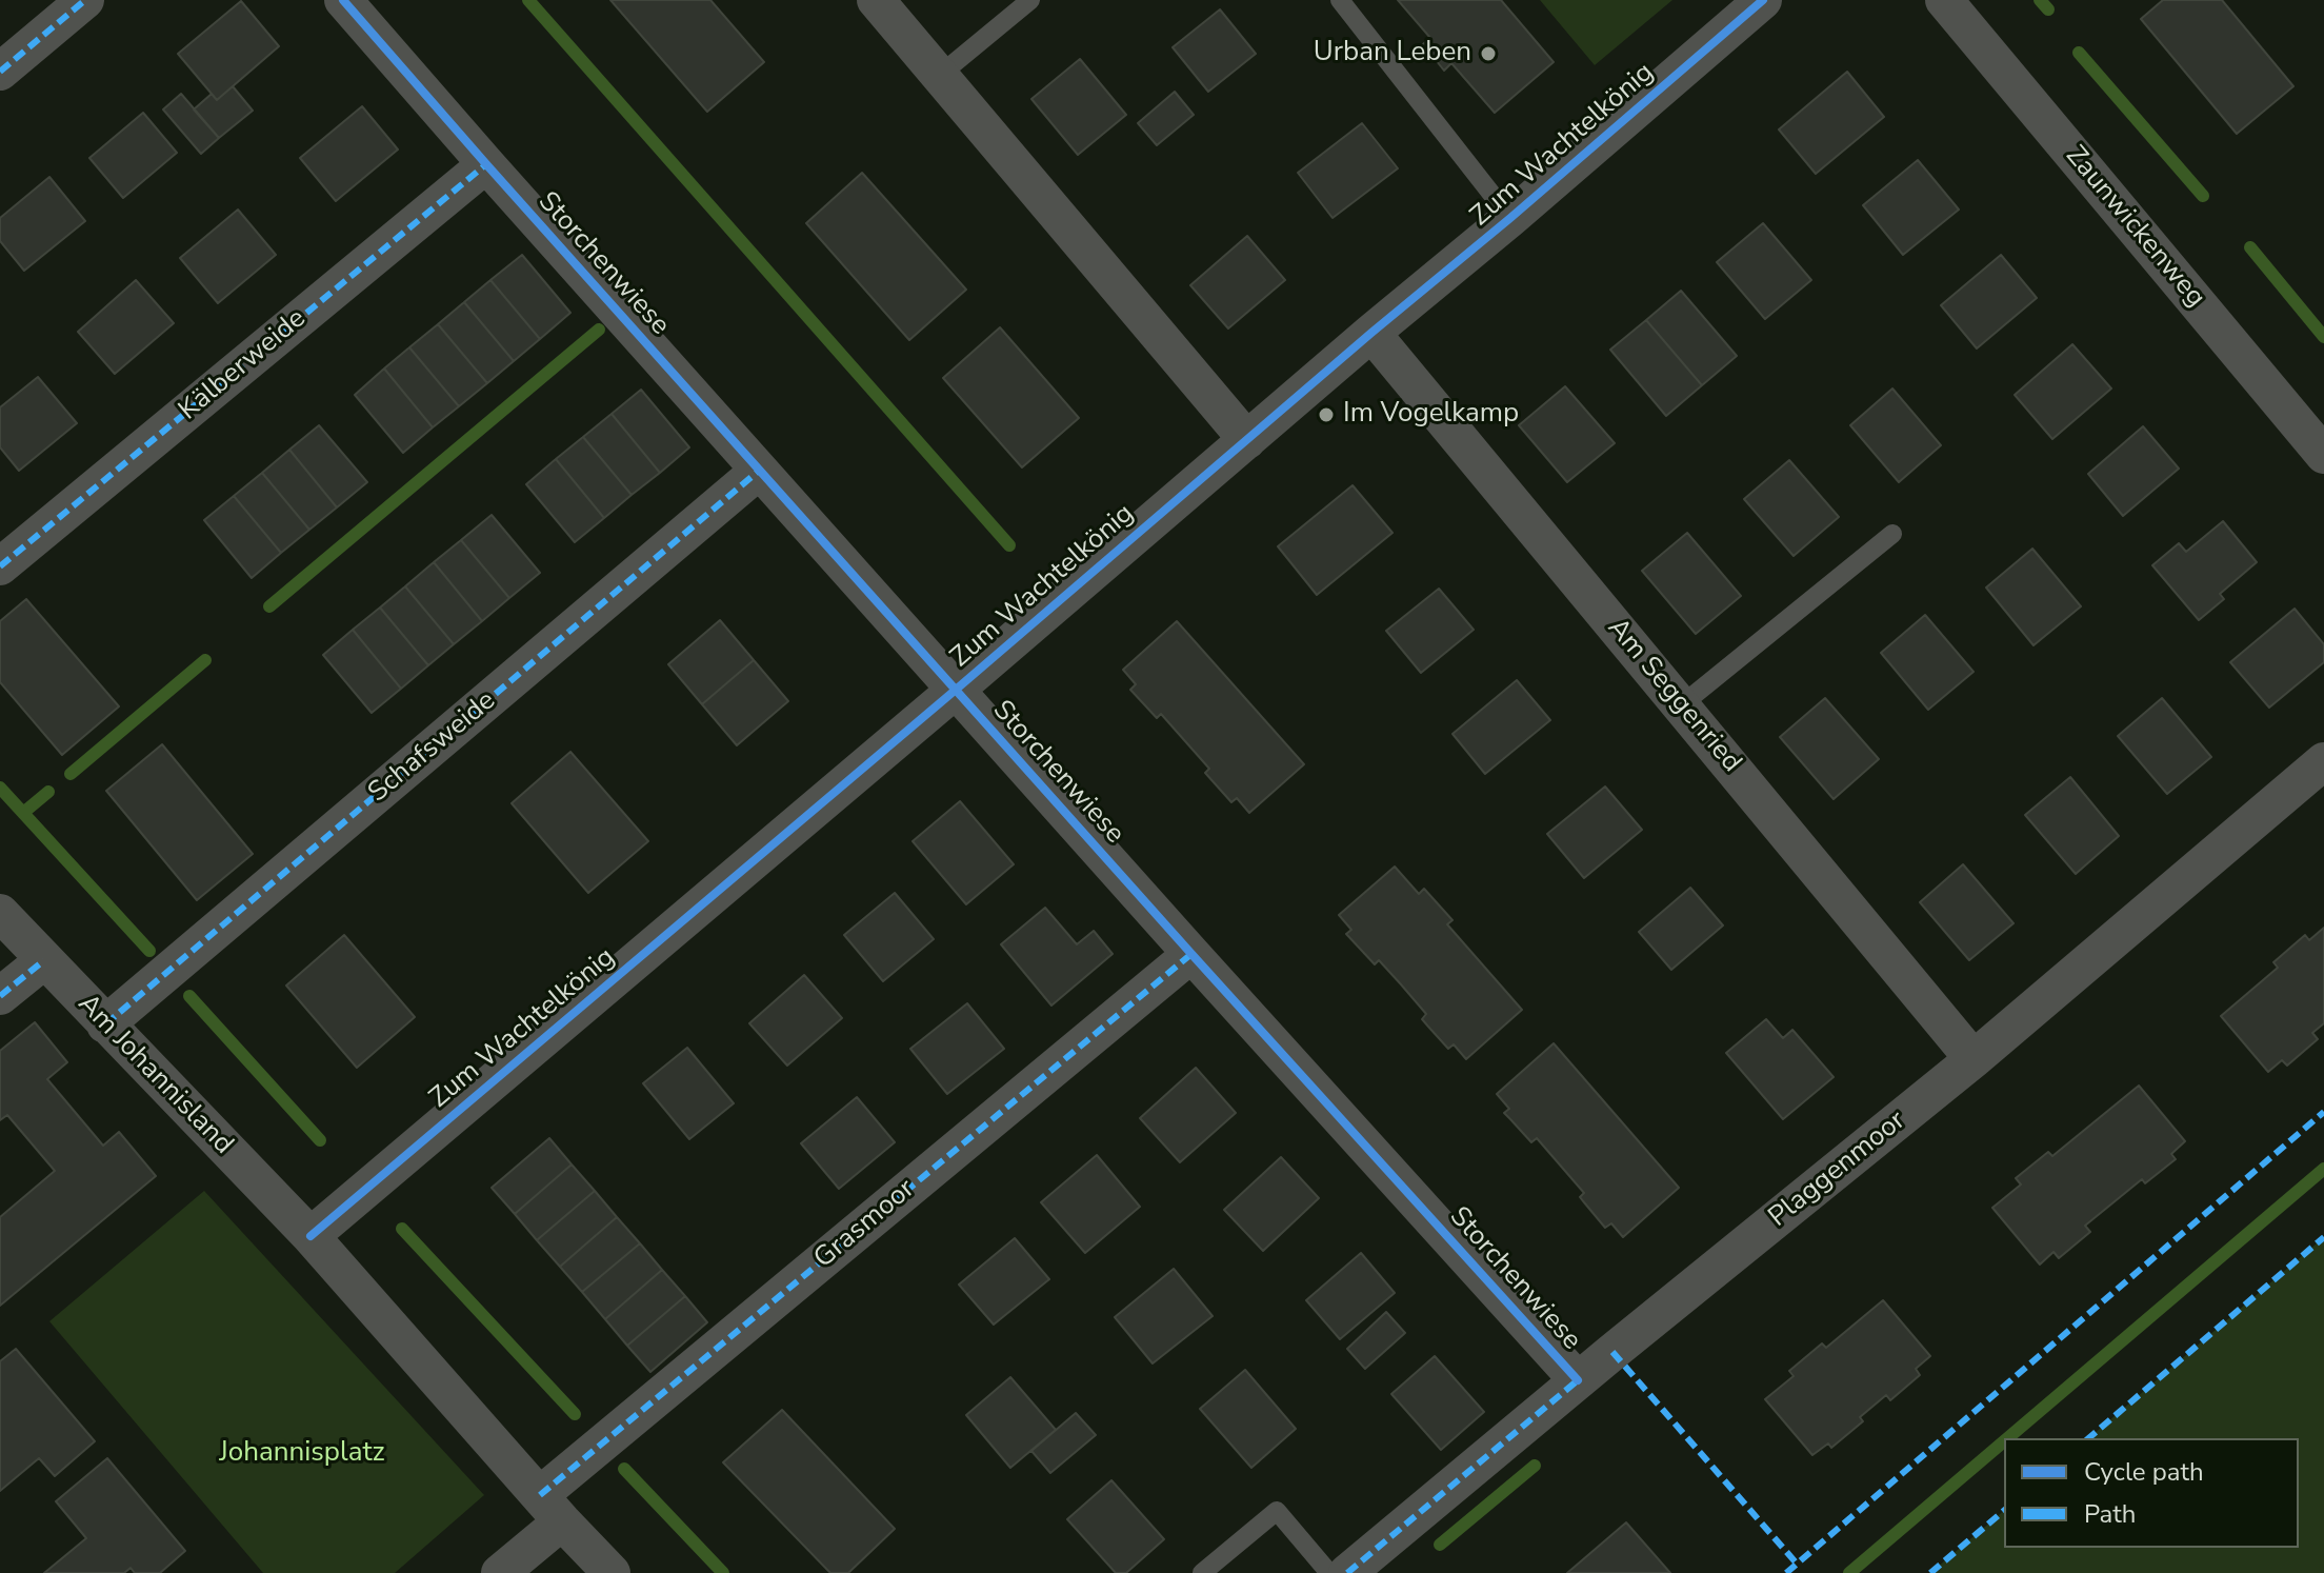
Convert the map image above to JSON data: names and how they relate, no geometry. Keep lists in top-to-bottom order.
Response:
{
  "streets": {
    "street": [
      "Zum Wachtelkönig",
      "Zaunwickenweg",
      "Storchenwiese",
      "Kälberweide",
      "Am Seggenried",
      "Schafsweide",
      "Am Johannisland",
      "Plaggenmoor",
      "Grasmoor"
    ]
  },
  "crossings": [
    ["Zum Wachtelkönig", "Storchenwiese"],
    ["Zum Wachtelkönig", "Am Seggenried"],
    ["Zum Wachtelkönig", "Am Johannisland"],
    ["Storchenwiese", "Kälberweide"],
    ["Storchenwiese", "Schafsweide"],
    ["Storchenwiese", "Plaggenmoor"],
    ["Storchenwiese", "Grasmoor"],
    ["Am Seggenried", "Plaggenmoor"],
    ["Schafsweide", "Am Johannisland"]
  ],
  "parks": ["Johannisplatz"],
  "places": ["Urban Leben", "Im Vogelkamp"],
  "legend": ["Cycle path", "Path"]
}
